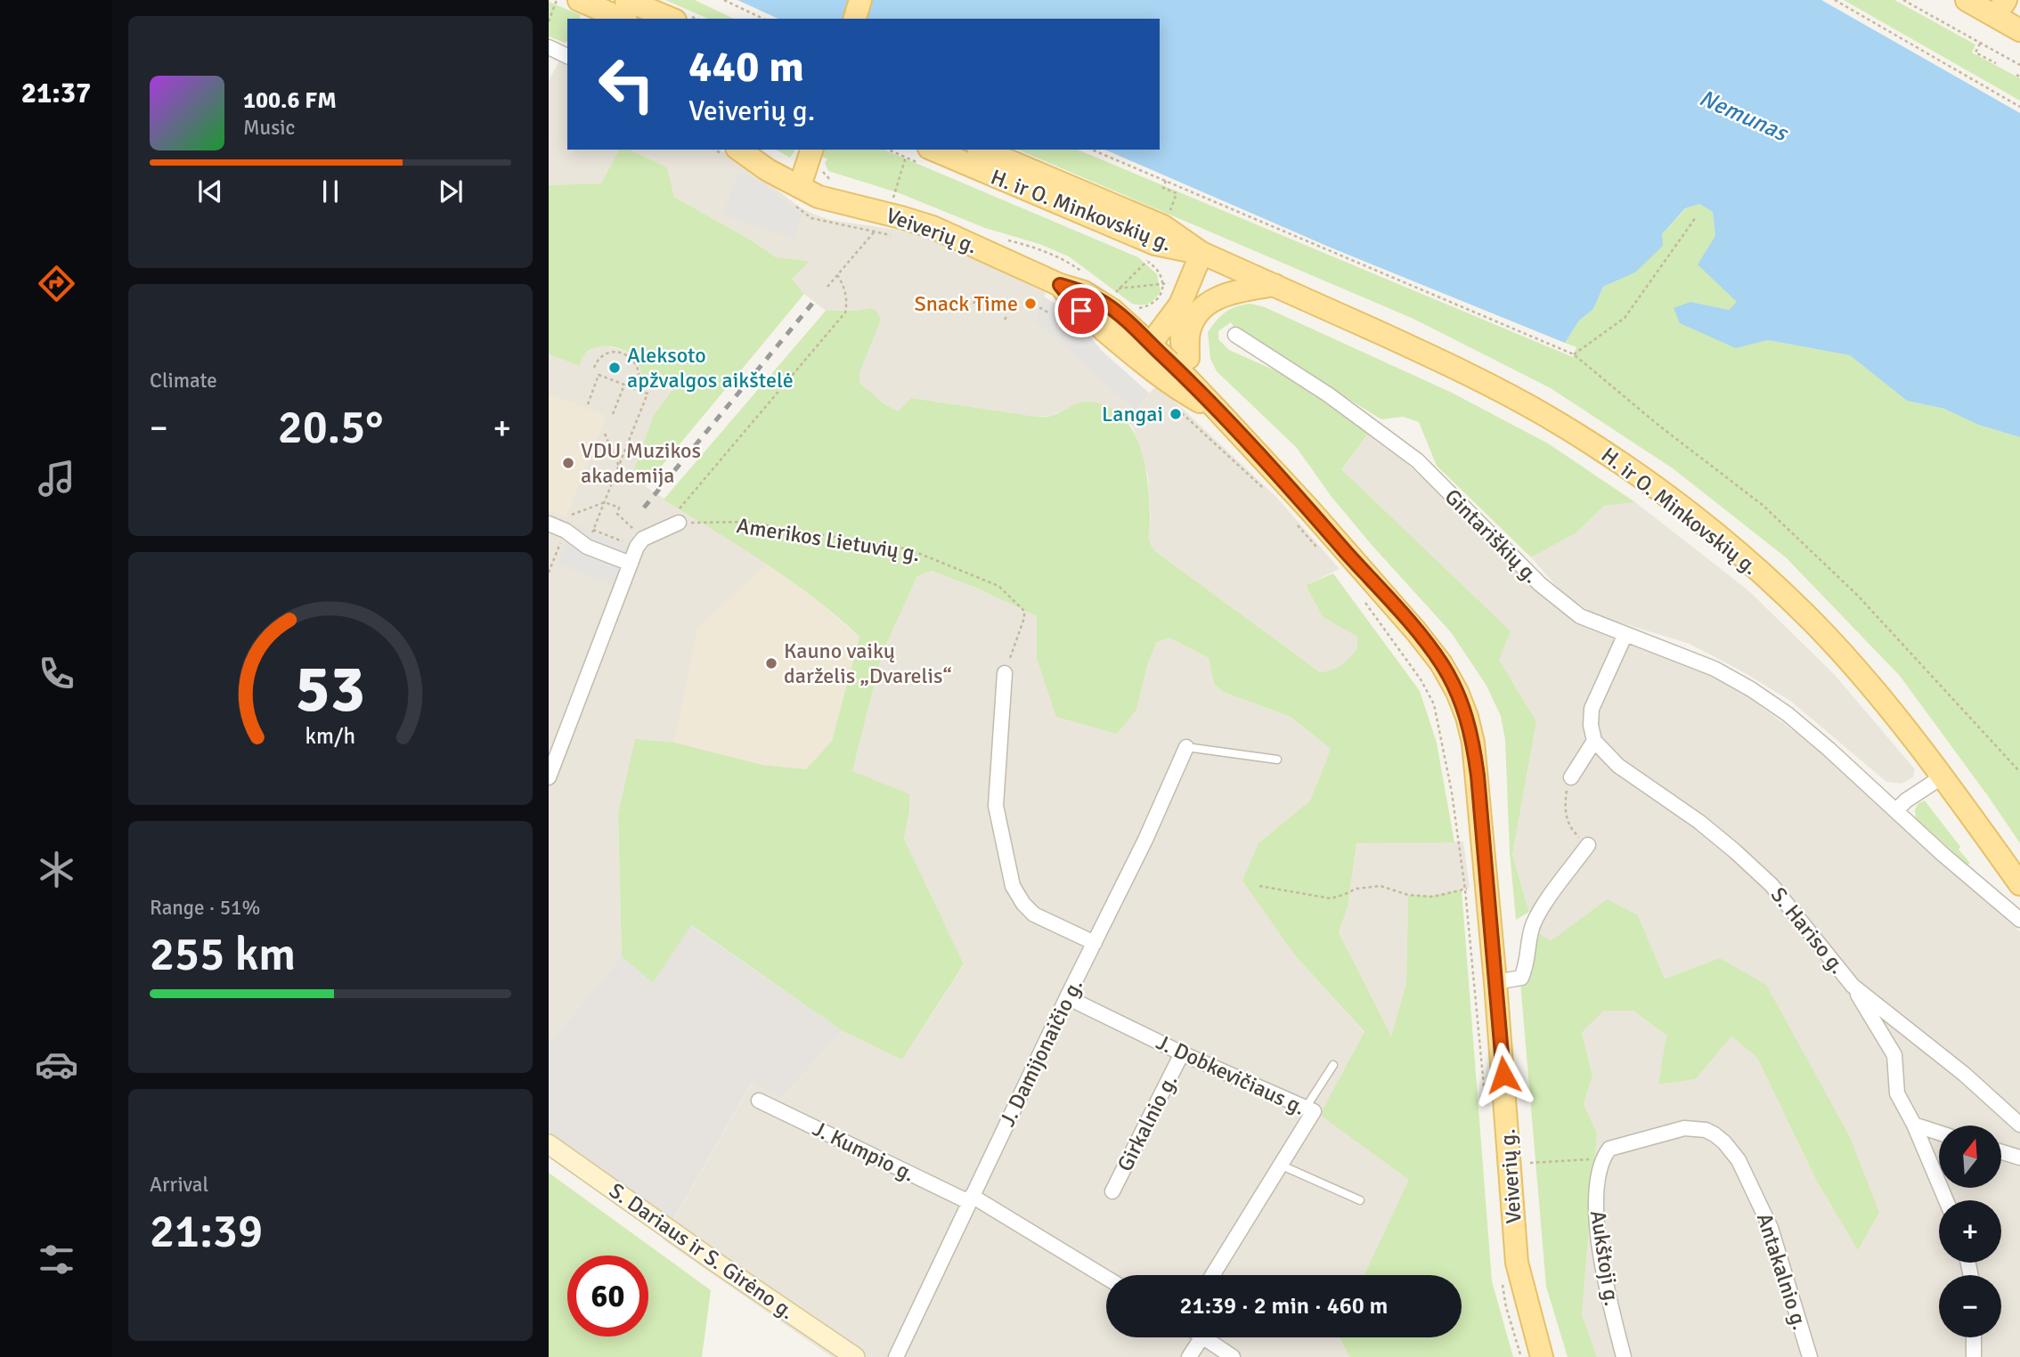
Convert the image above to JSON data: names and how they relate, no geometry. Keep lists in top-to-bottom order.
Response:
{
  "streets": {
    "main road": ["H. ir O. Minkovskių g.", "Veiverių g."],
    "street": [
      "Gintariškių g.",
      "S. Hariso g.",
      "J. Damijonaičio g.",
      "J. Dobkevičiaus g.",
      "Girkalnio g.",
      "J. Kumpio g.",
      "S. Dariaus ir S. Girėno g.",
      "Aukštoji g.",
      "Antakalnio g."
    ],
    "path": ["Amerikos Lietuvių g."]
  },
  "crossings": [
    ["J. Damijonaičio g.", "J. Dobkevičiaus g."],
    ["J. Damijonaičio g.", "J. Kumpio g."],
    ["J. Dobkevičiaus g.", "Girkalnio g."],
    ["Aukštoji g.", "Antakalnio g."]
  ],
  "water": ["Nemunas"],
  "places": [
    "Snack Time",
    "Aleksoto apžvalgos aikštelė",
    "Langai",
    "VDU Muzikos akademija",
    "Kauno vaikų darželis „Dvarelis“"
  ],
  "north": "top",
  "page": {
    "tabs": "21:37",
    "turn": ["440 m", "Veiverių g."],
    "song": ["100.6 FM", "Music"],
    "tile": [
      "Climate",
      ["Range · 51%", "255 km"],
      ["Arrival", "21:39"]
    ],
    "heat": ["−", "20.5°", "+"],
    "map_buttons": ["+", "−"],
    "limit": "60",
    "trip": "21:39 · 2 min · 460 m",
    "gauge": ["53", "km/h"]
  }
}
